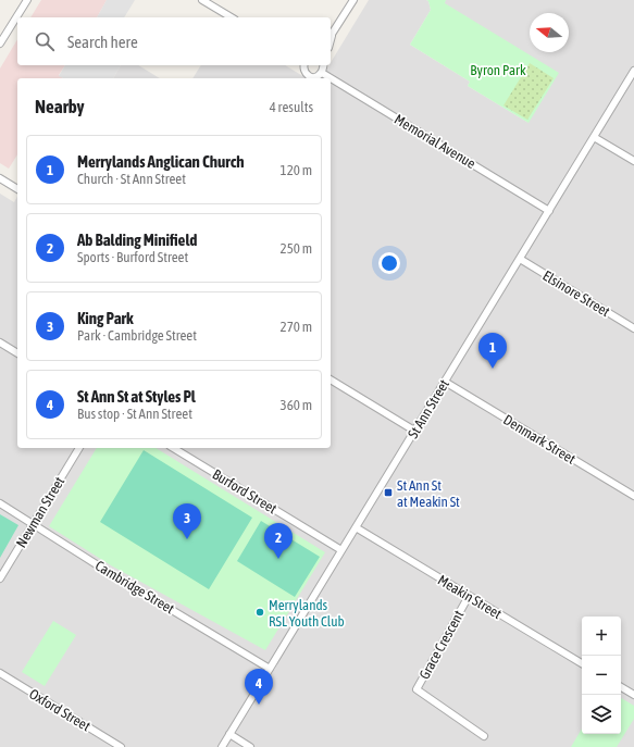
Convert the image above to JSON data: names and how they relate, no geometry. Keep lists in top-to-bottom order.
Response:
{
  "streets": {
    "street": [
      "Memorial Avenue",
      "Elsinore Street",
      "St Ann Street",
      "Denmark Street",
      "Burford Street",
      "Newman Street",
      "Cambridge Street",
      "Meakin Street",
      "Grace Crescent",
      "Oxford Street"
    ]
  },
  "crossings": [
    ["Memorial Avenue", "St Ann Street"],
    ["Elsinore Street", "St Ann Street"],
    ["St Ann Street", "Denmark Street"],
    ["St Ann Street", "Burford Street"],
    ["St Ann Street", "Cambridge Street"],
    ["St Ann Street", "Meakin Street"],
    ["Newman Street", "Cambridge Street"],
    ["Meakin Street", "Grace Crescent"]
  ],
  "parks": ["Byron Park"],
  "places": {
    "transit": ["St Ann St at Meakin St"],
    "other": ["Merrylands RSL Youth Club"]
  },
  "north": "left",
  "page": {
    "search": "Search here",
    "heading": ["Nearby", "4 results"],
    "list": [
      {
        "mark": "1",
        "name": "Merrylands Anglican Church",
        "note": "Church · St Ann Street",
        "value": "120 m"
      },
      {
        "mark": "2",
        "name": "Ab Balding Minifield",
        "note": "Sports · Burford Street",
        "value": "250 m"
      },
      {
        "mark": "3",
        "name": "King Park",
        "note": "Park · Cambridge Street",
        "value": "270 m"
      },
      {
        "mark": "4",
        "name": "St Ann St at Styles Pl",
        "note": "Bus stop · St Ann Street",
        "value": "360 m"
      }
    ],
    "pins": [
      "1",
      "3",
      "2",
      "4"
    ],
    "map_buttons": ["+", "−"]
  }
}
